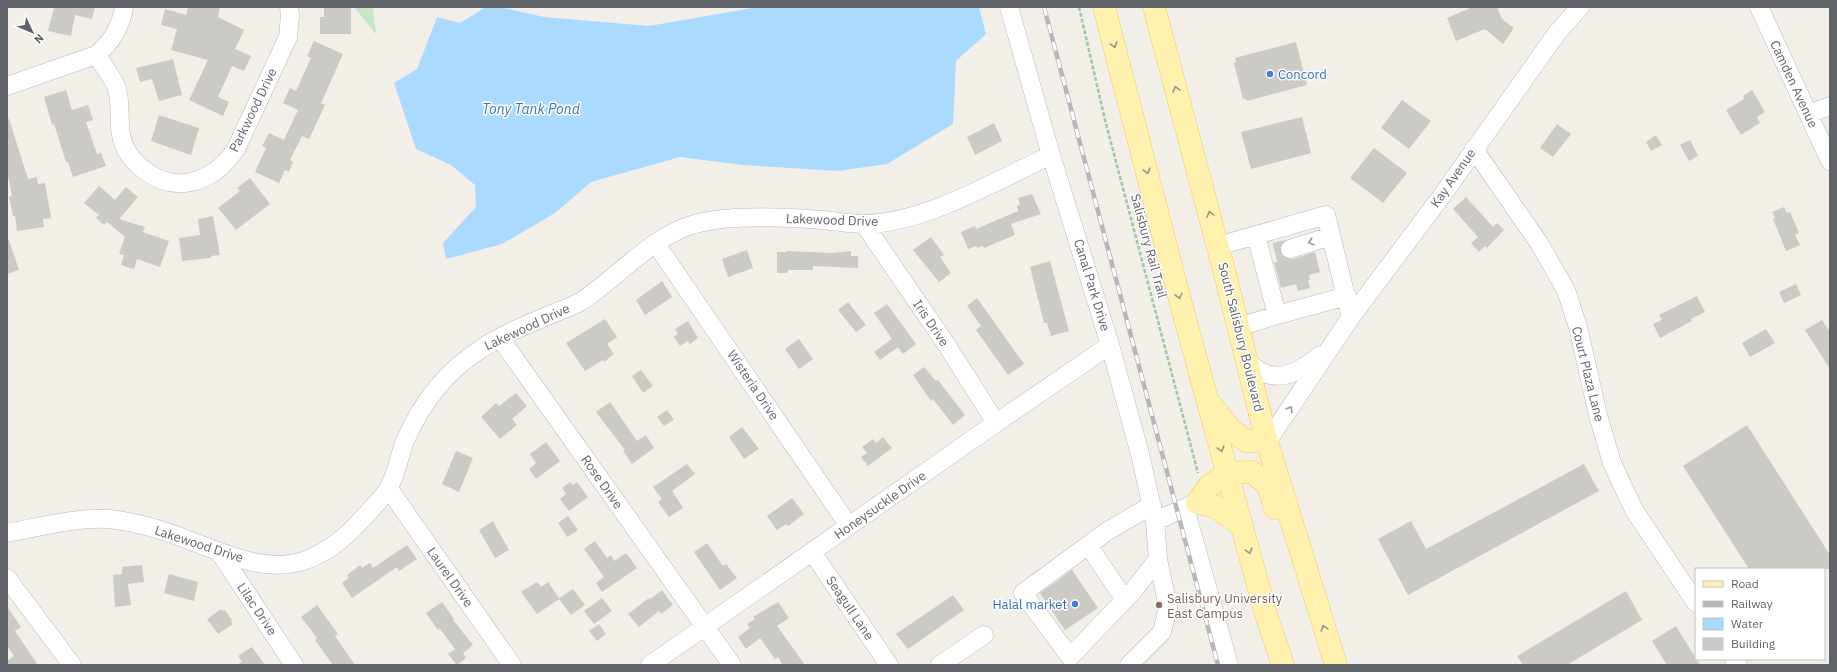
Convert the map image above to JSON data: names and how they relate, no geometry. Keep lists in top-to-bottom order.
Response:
{
  "streets": {
    "main road": ["South Salisbury Boulevard"],
    "street": [
      "Camden Avenue",
      "Parkwood Drive",
      "Kay Avenue",
      "Lakewood Drive",
      "Canal Park Drive",
      "Iris Drive",
      "Court Plaza Lane",
      "Wisteria Drive",
      "Rose Drive",
      "Honeysuckle Drive",
      "Laurel Drive",
      "Seagull Lane",
      "Lilac Drive"
    ],
    "path": ["Salisbury Rail Trail"]
  },
  "crossings": [
    ["Kay Avenue", "South Salisbury Boulevard"],
    ["Kay Avenue", "Court Plaza Lane"],
    ["Lakewood Drive", "Canal Park Drive"],
    ["Lakewood Drive", "Iris Drive"],
    ["Lakewood Drive", "Wisteria Drive"],
    ["Lakewood Drive", "Rose Drive"],
    ["Lakewood Drive", "Laurel Drive"],
    ["Lakewood Drive", "Lilac Drive"],
    ["Canal Park Drive", "Honeysuckle Drive"],
    ["Iris Drive", "Honeysuckle Drive"],
    ["Wisteria Drive", "Honeysuckle Drive"],
    ["Rose Drive", "Honeysuckle Drive"],
    ["Honeysuckle Drive", "Seagull Lane"]
  ],
  "water": ["Tony Tank Pond"],
  "places": ["Concord", "Halal market", "Salisbury University East Campus"],
  "legend": [
    "Road",
    "Railway",
    "Water",
    "Building"
  ],
  "north": "bottom right"
}
